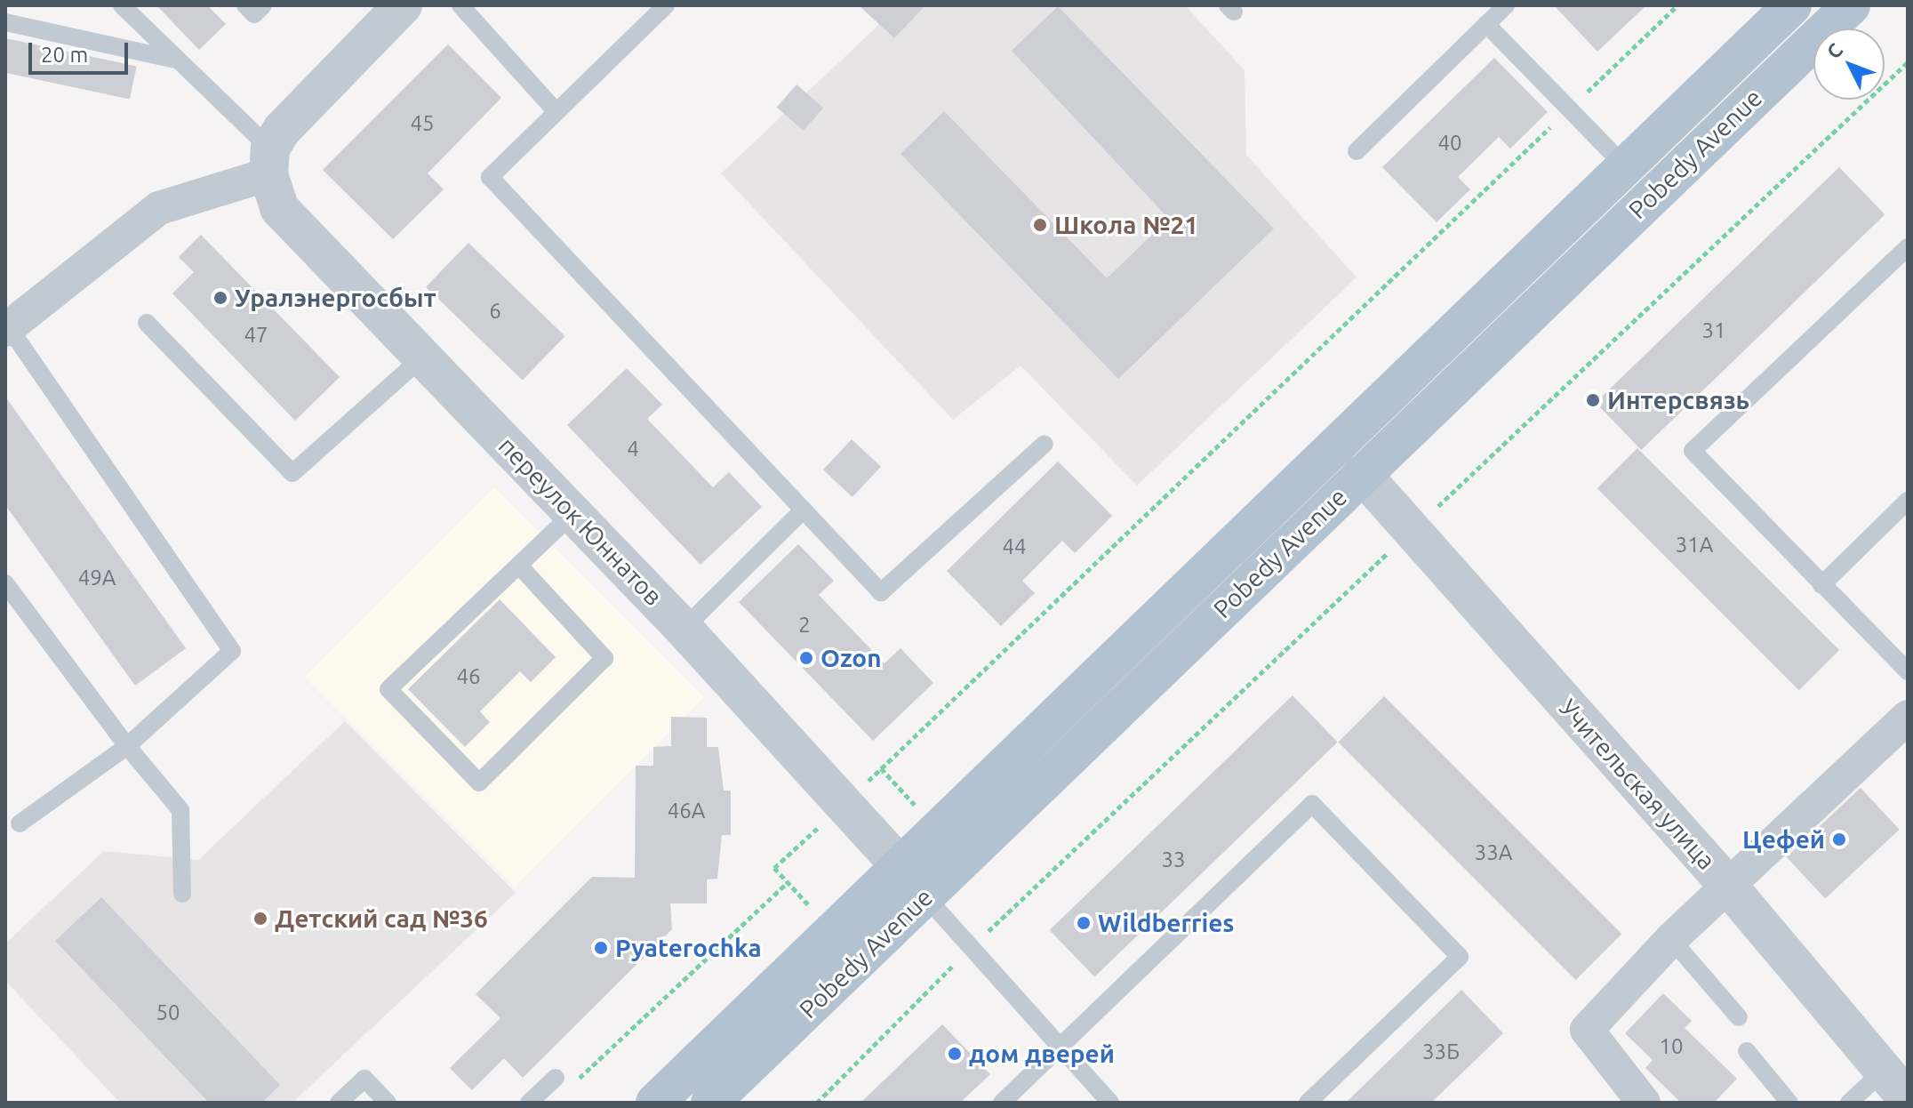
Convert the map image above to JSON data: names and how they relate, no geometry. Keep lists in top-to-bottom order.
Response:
{
  "streets": {
    "main road": ["Pobedy Avenue"],
    "street": ["переулок Юннатов", "Учительская улица"]
  },
  "crossings": [
    ["Pobedy Avenue", "переулок Юннатов"],
    ["Pobedy Avenue", "Учительская улица"]
  ],
  "places": [
    "Школа №21",
    "Уралэнергосбыт",
    "Интерсвязь",
    "Ozon",
    "Цефей",
    "Детский сад №36",
    "Wildberries",
    "Pyaterochka",
    "дом дверей"
  ],
  "house_numbers": [
    "45",
    "40",
    "6",
    "31",
    "47",
    "4",
    "31А",
    "44",
    "49А",
    "2",
    "46",
    "46А",
    "33А",
    "33",
    "50",
    "10",
    "33Б"
  ],
  "scale_bar": "20 m",
  "north": "top left"
}
